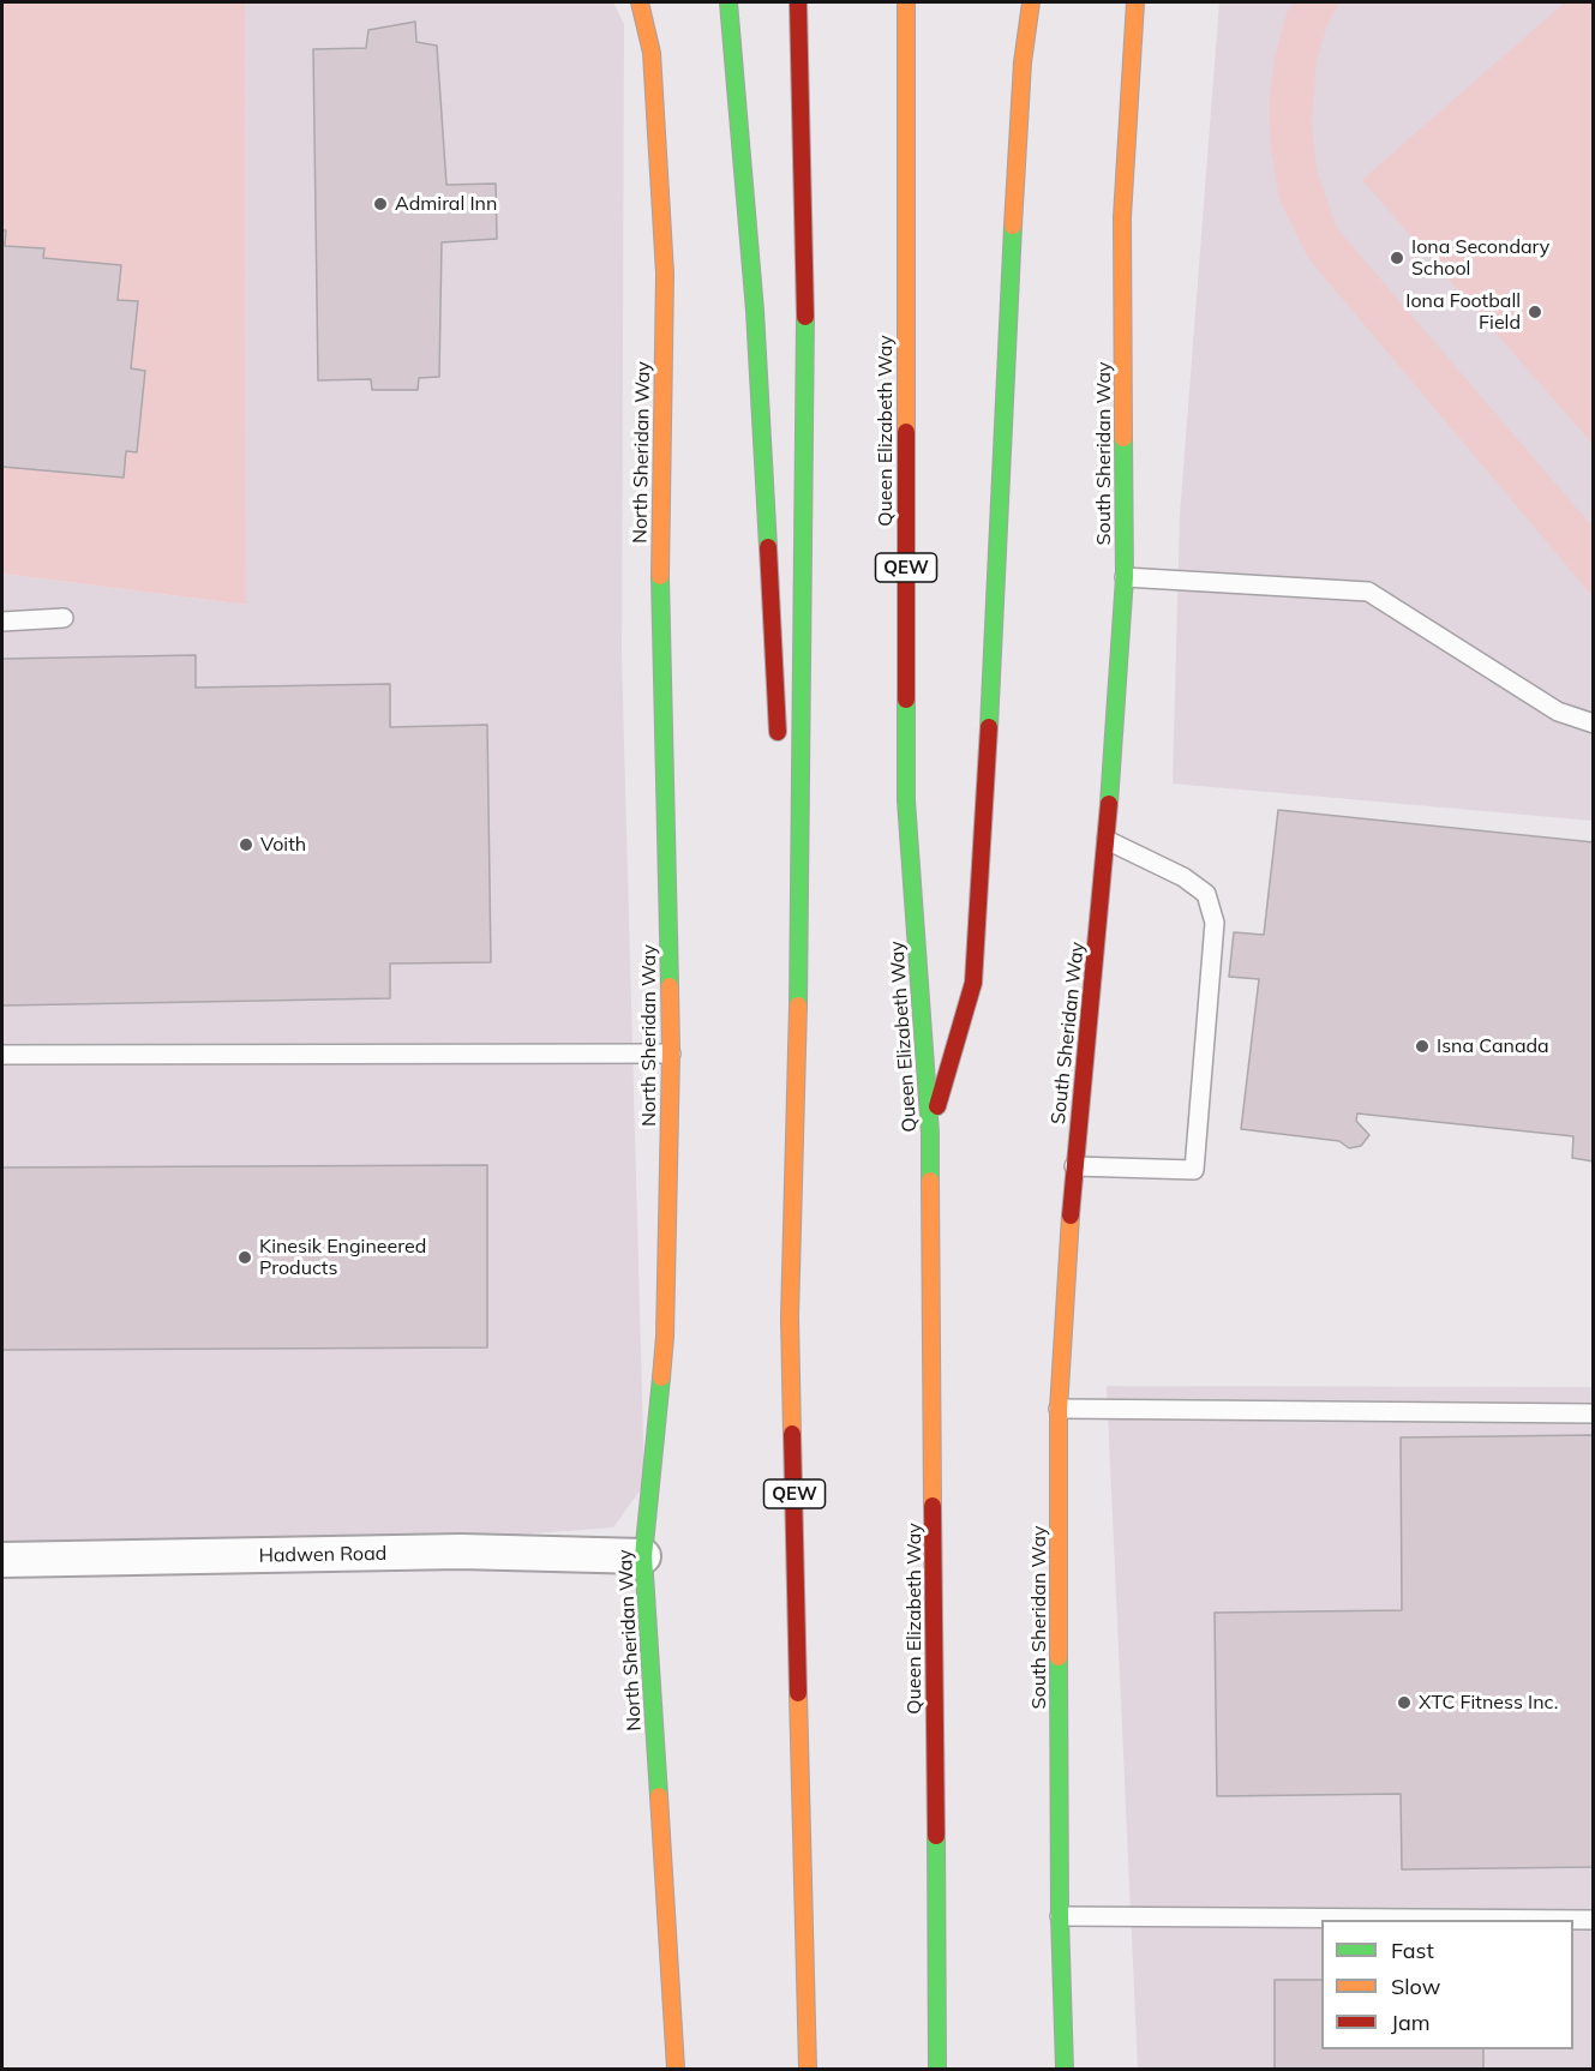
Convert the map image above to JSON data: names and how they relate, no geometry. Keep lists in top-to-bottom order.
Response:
{
  "streets": {
    "main road": [
      "Queen Elizabeth Way",
      "North Sheridan Way",
      "South Sheridan Way",
      "QEW"
    ],
    "street": ["Hadwen Road"]
  },
  "crossings": [
    ["North Sheridan Way", "Hadwen Road"]
  ],
  "places": [
    "Admiral Inn",
    "Iona Secondary School",
    "Iona Football Field",
    "Voith",
    "Isna Canada",
    "Kinesik Engineered Products",
    "XTC Fitness Inc."
  ],
  "legend": ["Fast", "Slow", "Jam"]
}
